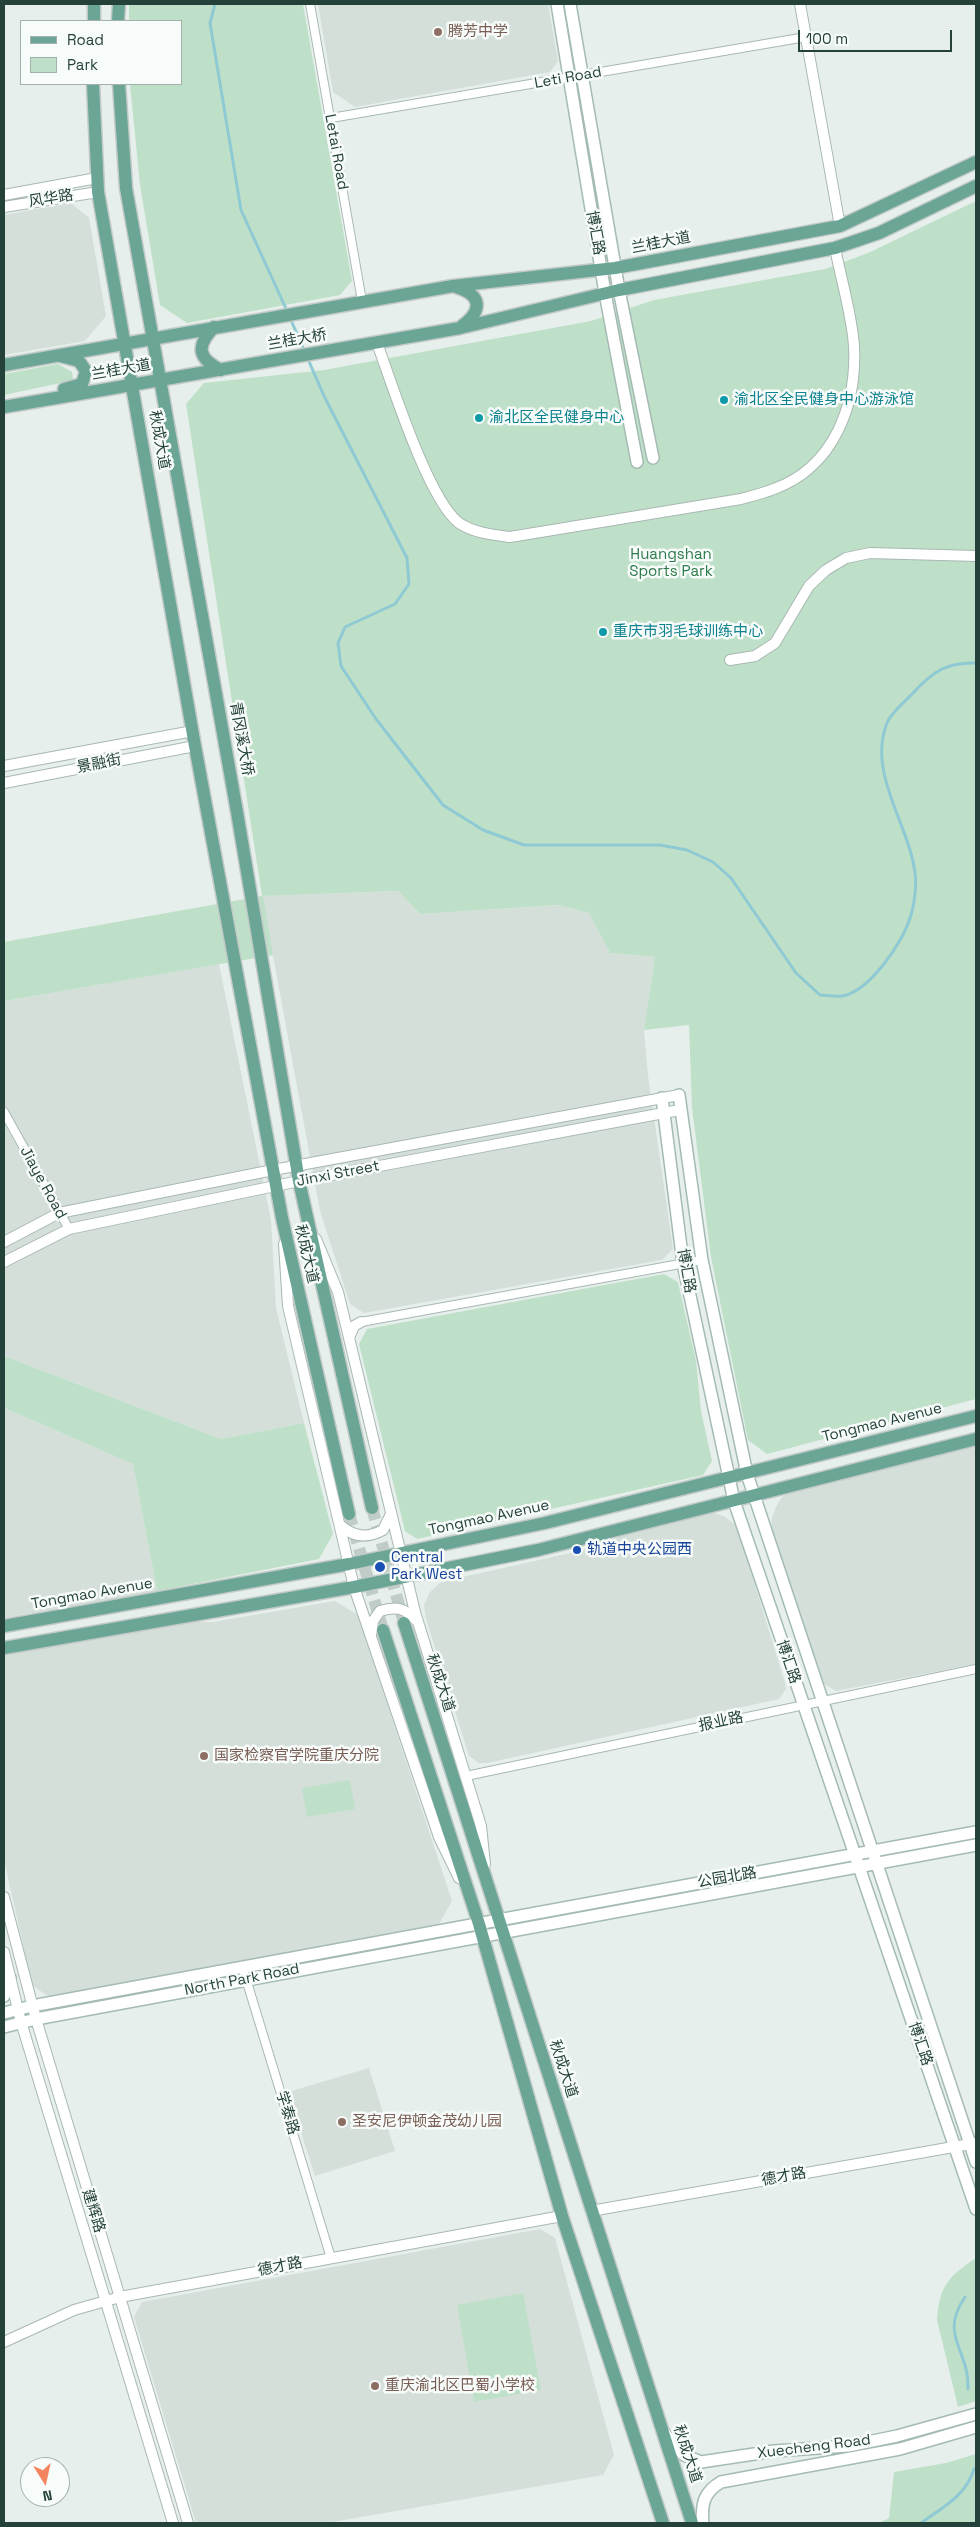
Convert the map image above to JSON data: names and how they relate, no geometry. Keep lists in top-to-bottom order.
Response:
{
  "streets": {
    "main road": [
      "博汇路",
      "兰桂大道",
      "兰桂大桥",
      "秋成大道",
      "青冈溪大桥",
      "Tongmao Avenue",
      "公园北路",
      "North Park Road",
      "Xuecheng Road"
    ],
    "street": [
      "Leti Road",
      "Letai Road",
      "风华路",
      "景融街",
      "Jinxi Street",
      "Jiaye Road",
      "报业路",
      "学泰路",
      "德才路",
      "建辉路"
    ]
  },
  "crossings": [
    ["Leti Road", "Letai Road"],
    ["Leti Road", "博汇路"],
    ["Letai Road", "兰桂大道"],
    ["风华路", "秋成大道"],
    ["博汇路", "兰桂大道"],
    ["博汇路", "Jinxi Street"],
    ["博汇路", "Tongmao Avenue"],
    ["博汇路", "报业路"],
    ["博汇路", "公园北路"],
    ["博汇路", "德才路"],
    ["兰桂大道", "兰桂大桥"],
    ["兰桂大道", "秋成大道"],
    ["秋成大道", "青冈溪大桥"],
    ["秋成大道", "景融街"],
    ["秋成大道", "Jinxi Street"],
    ["秋成大道", "公园北路"],
    ["秋成大道", "德才路"],
    ["秋成大道", "Xuecheng Road"],
    ["Jinxi Street", "Jiaye Road"],
    ["公园北路", "North Park Road"],
    ["North Park Road", "学泰路"],
    ["North Park Road", "建辉路"],
    ["学泰路", "德才路"],
    ["德才路", "建辉路"]
  ],
  "parks": ["Huangshan Sports Park"],
  "places": [
    "腾芳中学",
    "渝北区全民健身中心游泳馆",
    "渝北区全民健身中心",
    "重庆市羽毛球训练中心",
    "轨道中央公园西",
    "Central Park West",
    "国家检察官学院重庆分院",
    "圣安尼伊顿金茂幼儿园",
    "重庆渝北区巴蜀小学校"
  ],
  "legend": ["Road", "Park"],
  "scale_bar": "100 m",
  "north": "bottom"
}
